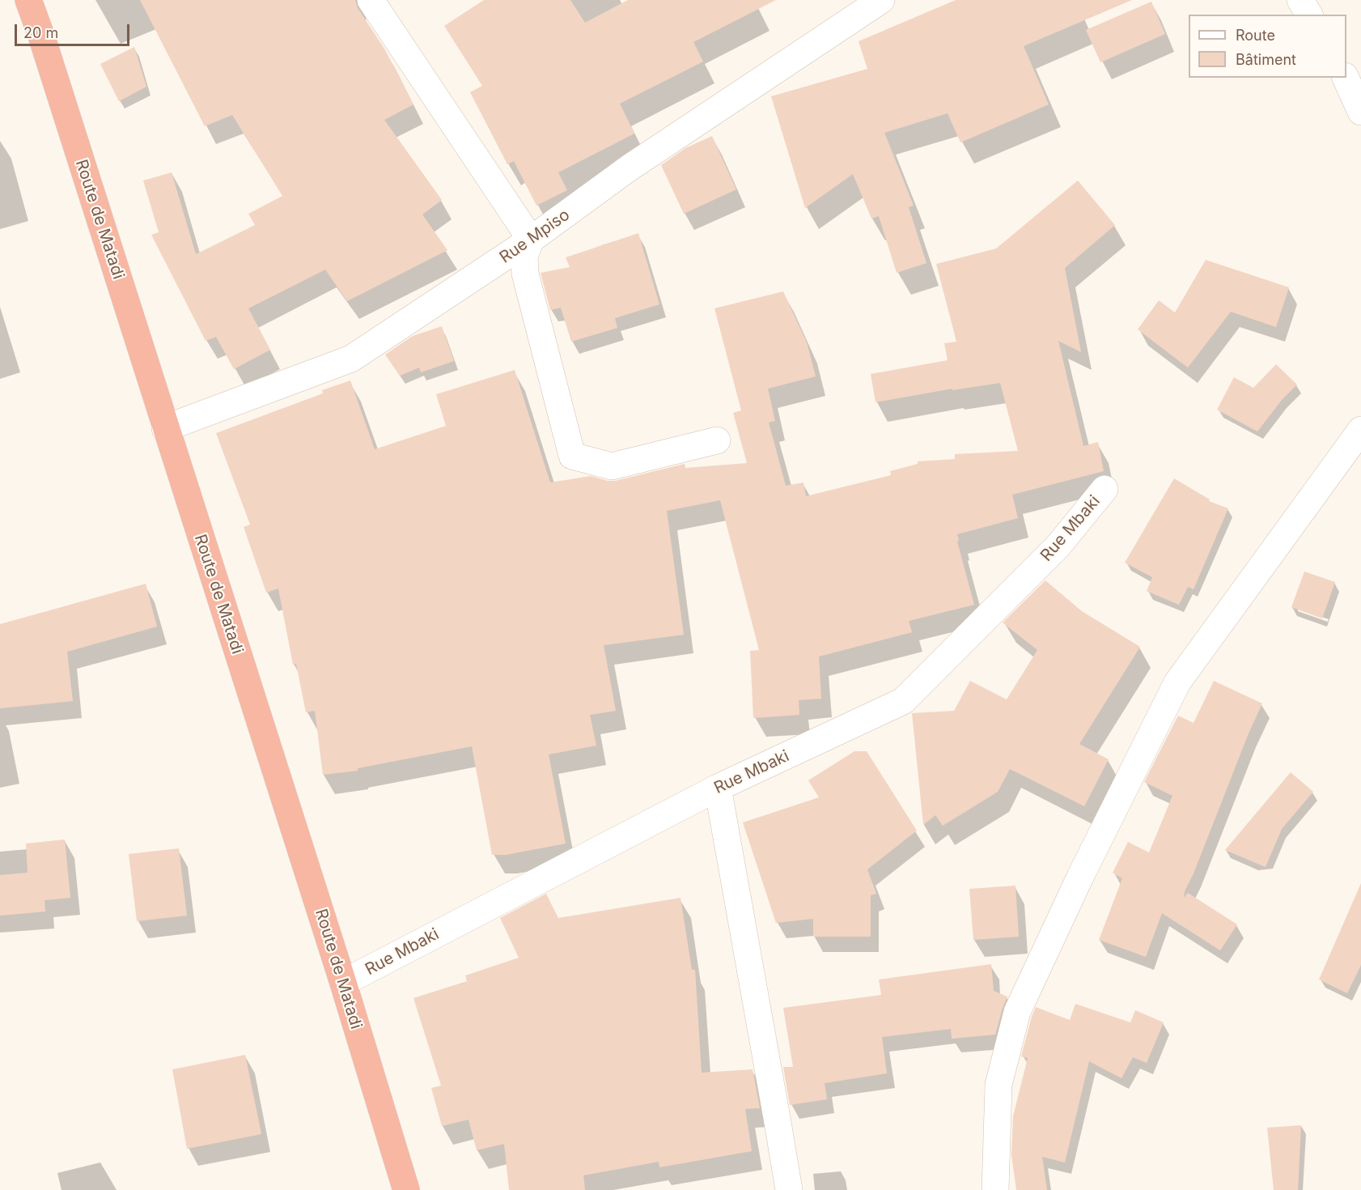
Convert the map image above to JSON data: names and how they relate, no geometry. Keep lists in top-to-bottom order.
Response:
{
  "streets": {
    "highway": ["Route de Matadi"],
    "street": ["Rue Mpiso", "Rue Mbaki"]
  },
  "crossings": [
    ["Route de Matadi", "Rue Mpiso"],
    ["Route de Matadi", "Rue Mbaki"]
  ],
  "legend": ["Route", "Bâtiment"],
  "scale_bar": "20 m"
}
